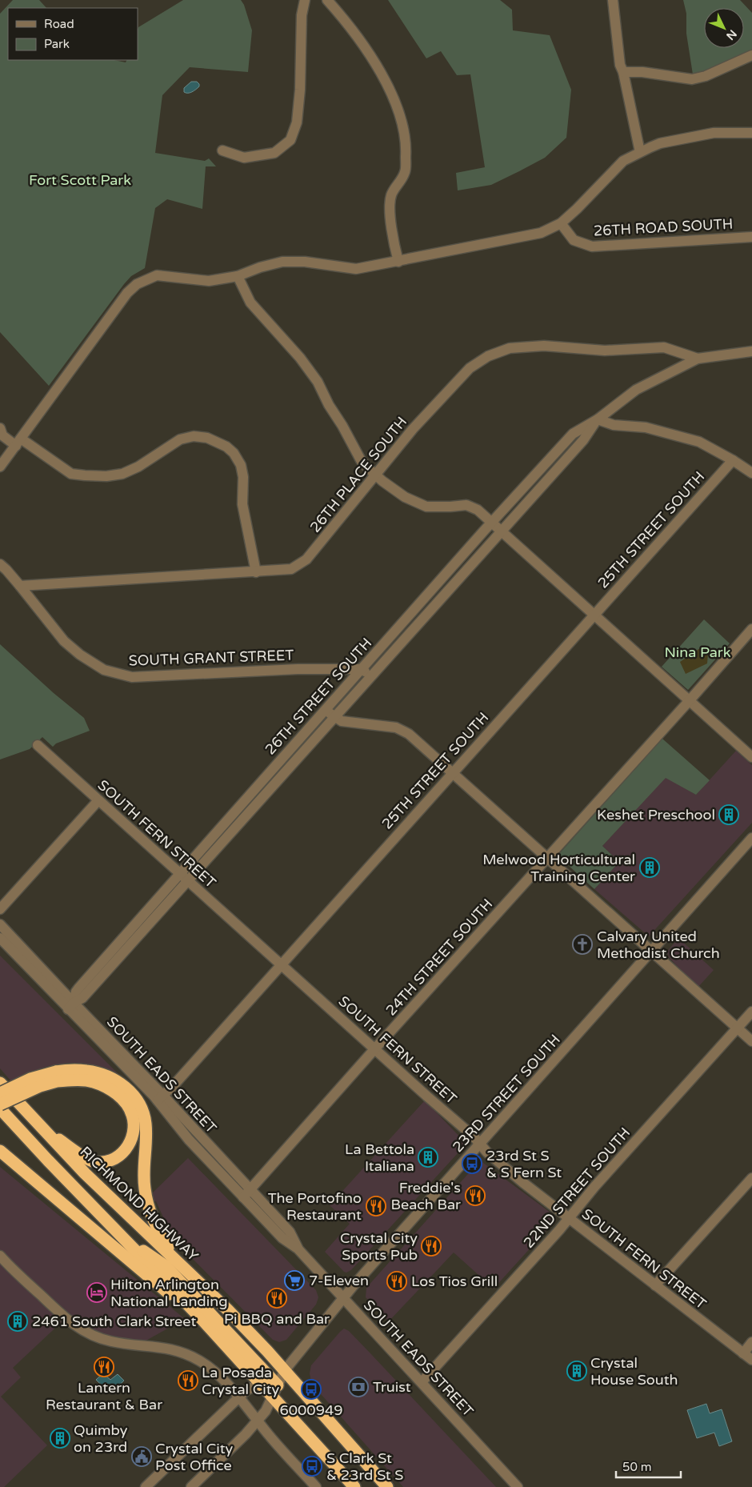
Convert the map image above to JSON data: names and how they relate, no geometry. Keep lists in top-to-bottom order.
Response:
{
  "streets": {
    "highway": ["RICHMOND HIGHWAY"],
    "street": [
      "26TH ROAD SOUTH",
      "26TH PLACE SOUTH",
      "25TH STREET SOUTH",
      "SOUTH GRANT STREET",
      "26TH STREET SOUTH",
      "SOUTH FERN STREET",
      "24TH STREET SOUTH",
      "SOUTH EADS STREET",
      "23RD STREET SOUTH",
      "22ND STREET SOUTH"
    ]
  },
  "crossings": [
    ["26TH PLACE SOUTH", "SOUTH GRANT STREET"],
    ["26TH PLACE SOUTH", "26TH STREET SOUTH"],
    ["25TH STREET SOUTH", "SOUTH FERN STREET"],
    ["25TH STREET SOUTH", "SOUTH EADS STREET"],
    ["SOUTH GRANT STREET", "26TH STREET SOUTH"],
    ["26TH STREET SOUTH", "SOUTH FERN STREET"],
    ["26TH STREET SOUTH", "SOUTH EADS STREET"],
    ["SOUTH FERN STREET", "24TH STREET SOUTH"],
    ["SOUTH FERN STREET", "23RD STREET SOUTH"],
    ["SOUTH FERN STREET", "22ND STREET SOUTH"],
    ["24TH STREET SOUTH", "SOUTH EADS STREET"],
    ["SOUTH EADS STREET", "23RD STREET SOUTH"],
    ["SOUTH EADS STREET", "22ND STREET SOUTH"],
    ["23RD STREET SOUTH", "RICHMOND HIGHWAY"]
  ],
  "parks": ["Fort Scott Park", "Nina Park"],
  "places": {
    "building": [
      "Keshet Preschool",
      "Melwood Horticultural Training Center",
      "La Bettola Italiana",
      "2461 South Clark Street",
      "Crystal House South",
      "Quimby on 23rd"
    ],
    "church": ["Calvary United Methodist Church"],
    "bus stop": ["23rd St S & S Fern St", "6000949", "S Clark St & 23rd St S"],
    "restaurant": [
      "Freddie's Beach Bar",
      "The Portofino Restaurant",
      "Crystal City Sports Pub",
      "Los Tios Grill",
      "Pi BBQ and Bar",
      "Lantern Restaurant & Bar",
      "La Posada Crystal City"
    ],
    "supermarket": ["7-Eleven"],
    "hotel": ["Hilton Arlington National Landing"],
    "bank": ["Truist"],
    "public building": ["Crystal City Post Office"]
  },
  "legend": ["Road", "Park"],
  "scale_bar": "50 m",
  "north": "bottom right"
}
